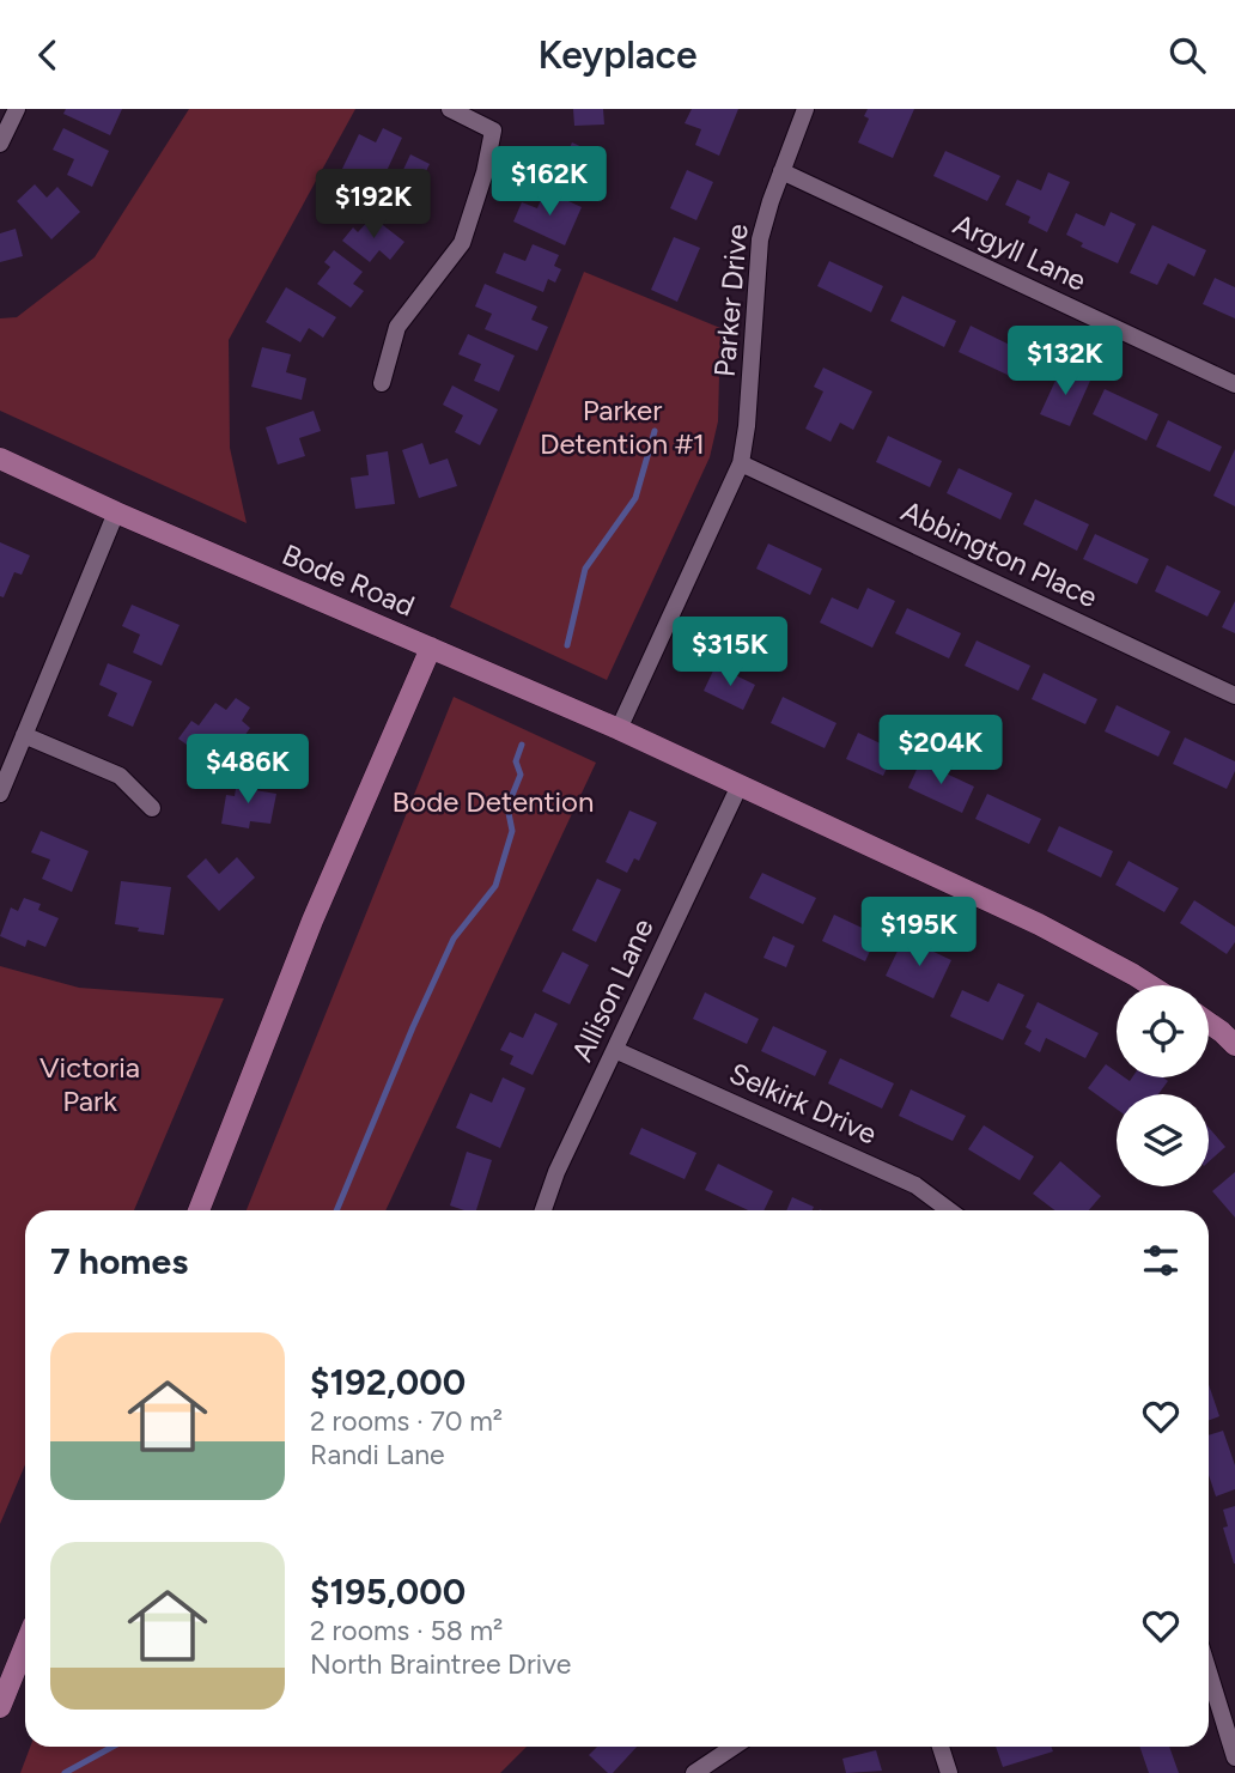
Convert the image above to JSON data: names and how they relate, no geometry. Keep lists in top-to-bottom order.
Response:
{
  "streets": {
    "street": [
      "Argyll Lane",
      "Parker Drive",
      "Abbington Place",
      "Bode Road",
      "Allison Lane",
      "Selkirk Drive"
    ]
  },
  "crossings": [
    ["Argyll Lane", "Parker Drive"],
    ["Parker Drive", "Abbington Place"],
    ["Allison Lane", "Selkirk Drive"]
  ],
  "parks": ["Parker Detention #1", "Bode Detention", "Victoria Park"],
  "page": {
    "header": "Keyplace",
    "price": [
      "$162K",
      "$192K",
      "$132K",
      "$315K",
      "$204K",
      "$486K",
      "$195K"
    ],
    "heading": "7 homes",
    "list": [
      {
        "name": "$192,000",
        "note": "2 rooms · 70 m² · Randi Lane"
      },
      {
        "name": "$195,000",
        "note": "2 rooms · 58 m² · North Braintree Drive"
      }
    ]
  }
}
